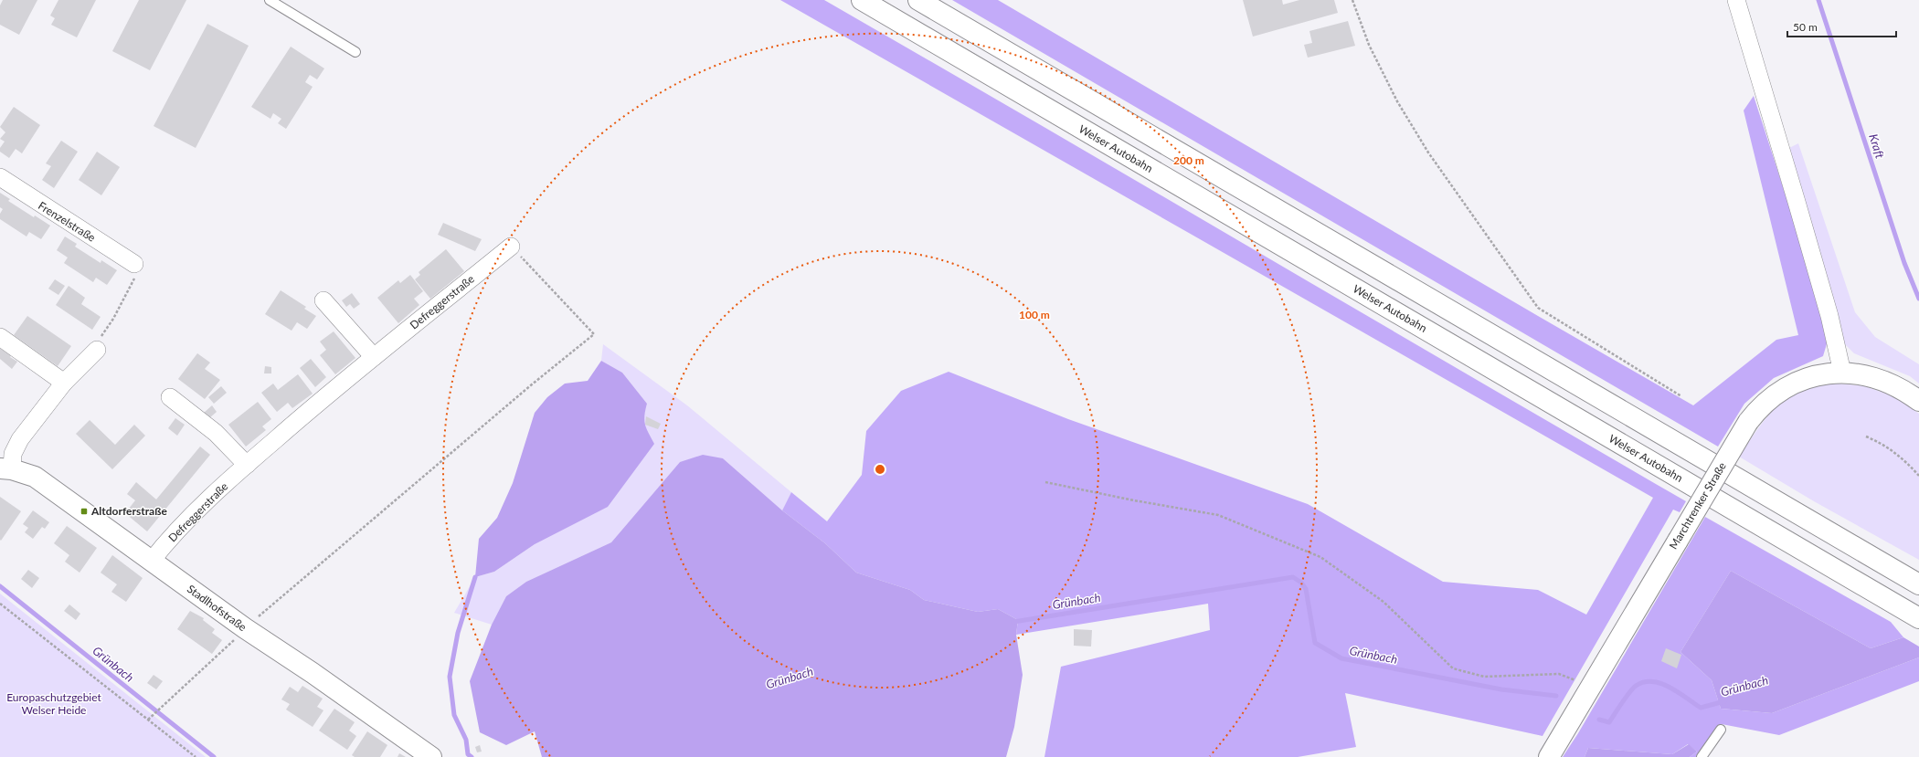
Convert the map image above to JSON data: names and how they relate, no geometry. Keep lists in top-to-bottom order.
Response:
{
  "streets": {
    "main road": ["Welser Autobahn", "Marchtrenker Straße", "Stadlhofstraße"],
    "street": ["Frenzelstraße", "Defreggerstraße"]
  },
  "crossings": [
    ["Defreggerstraße", "Stadlhofstraße"]
  ],
  "water": ["Kraft", "Grünbach"],
  "parks": ["Europaschutzgebiet Welser Heide"],
  "places": {
    "transit": ["Altdorferstraße"]
  },
  "scale_bar": "50 m",
  "rings": ["200 m", "100 m"]
}
